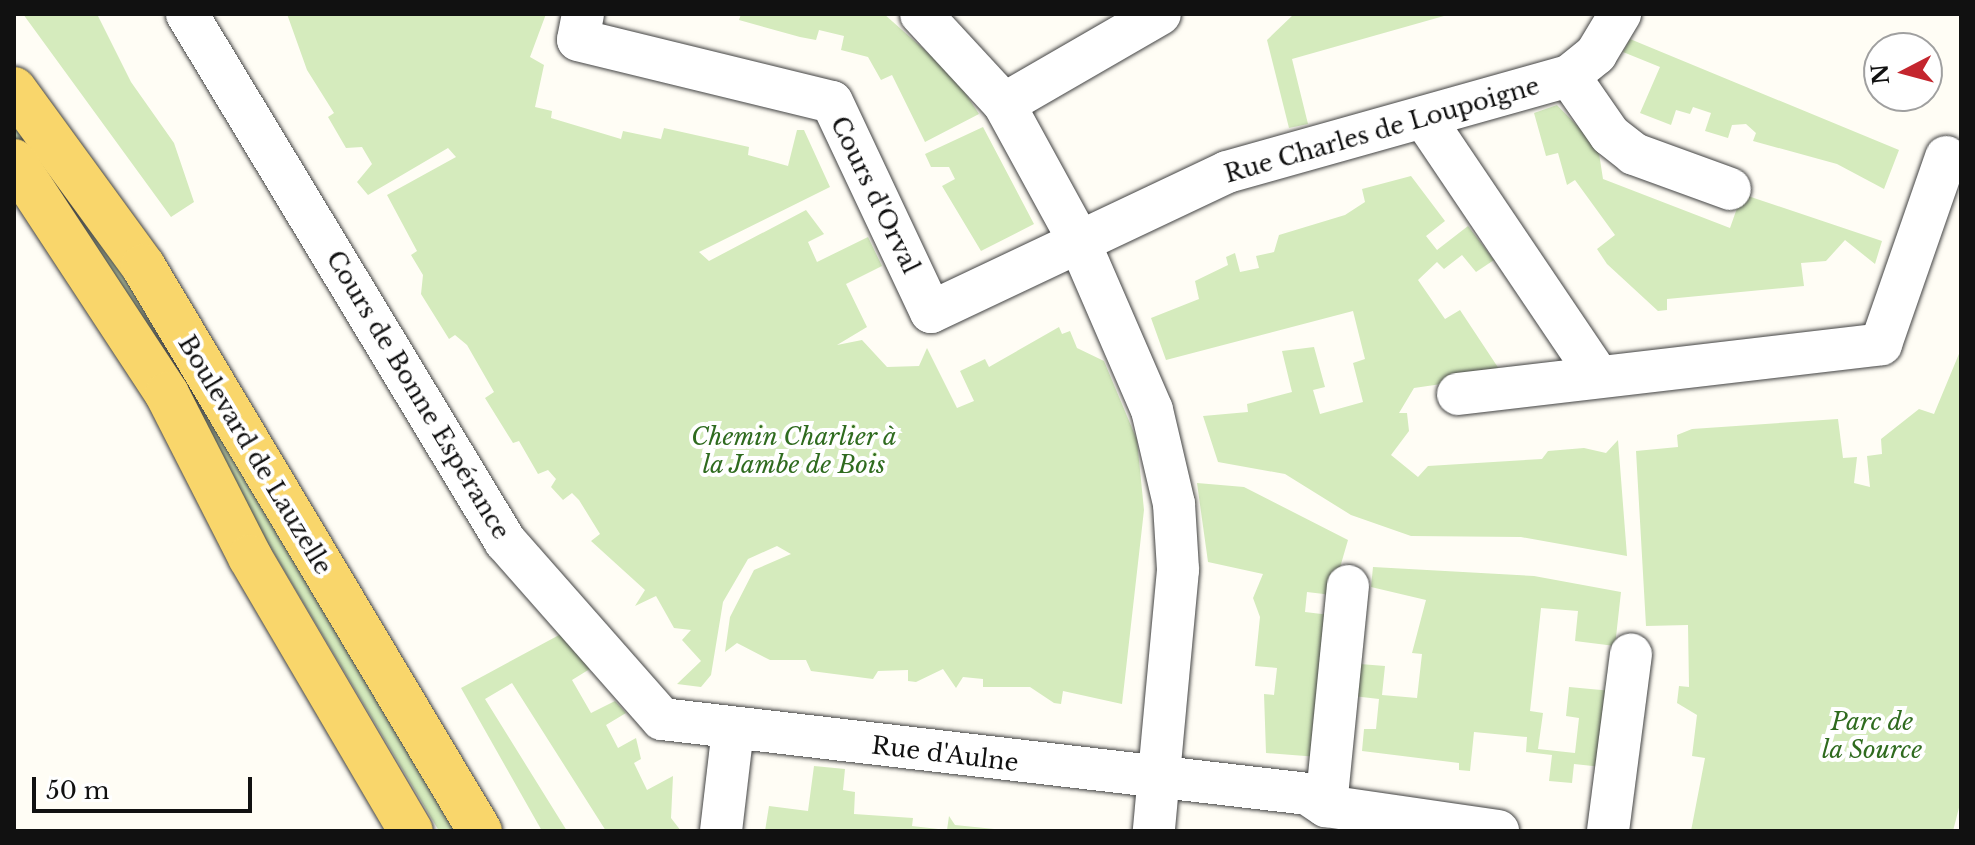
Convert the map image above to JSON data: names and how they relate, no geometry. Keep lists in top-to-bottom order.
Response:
{
  "streets": {
    "main road": ["Boulevard de Lauzelle"],
    "street": [
      "Rue Charles de Loupoigne",
      "Cours d'Orval",
      "Cours de Bonne Espérance",
      "Rue d'Aulne"
    ]
  },
  "crossings": [
    ["Rue Charles de Loupoigne", "Cours d'Orval"],
    ["Cours de Bonne Espérance", "Rue d'Aulne"]
  ],
  "parks": ["Chemin Charlier à la Jambe de Bois", "Parc de la Source"],
  "scale_bar": "50 m",
  "north": "left"
}
